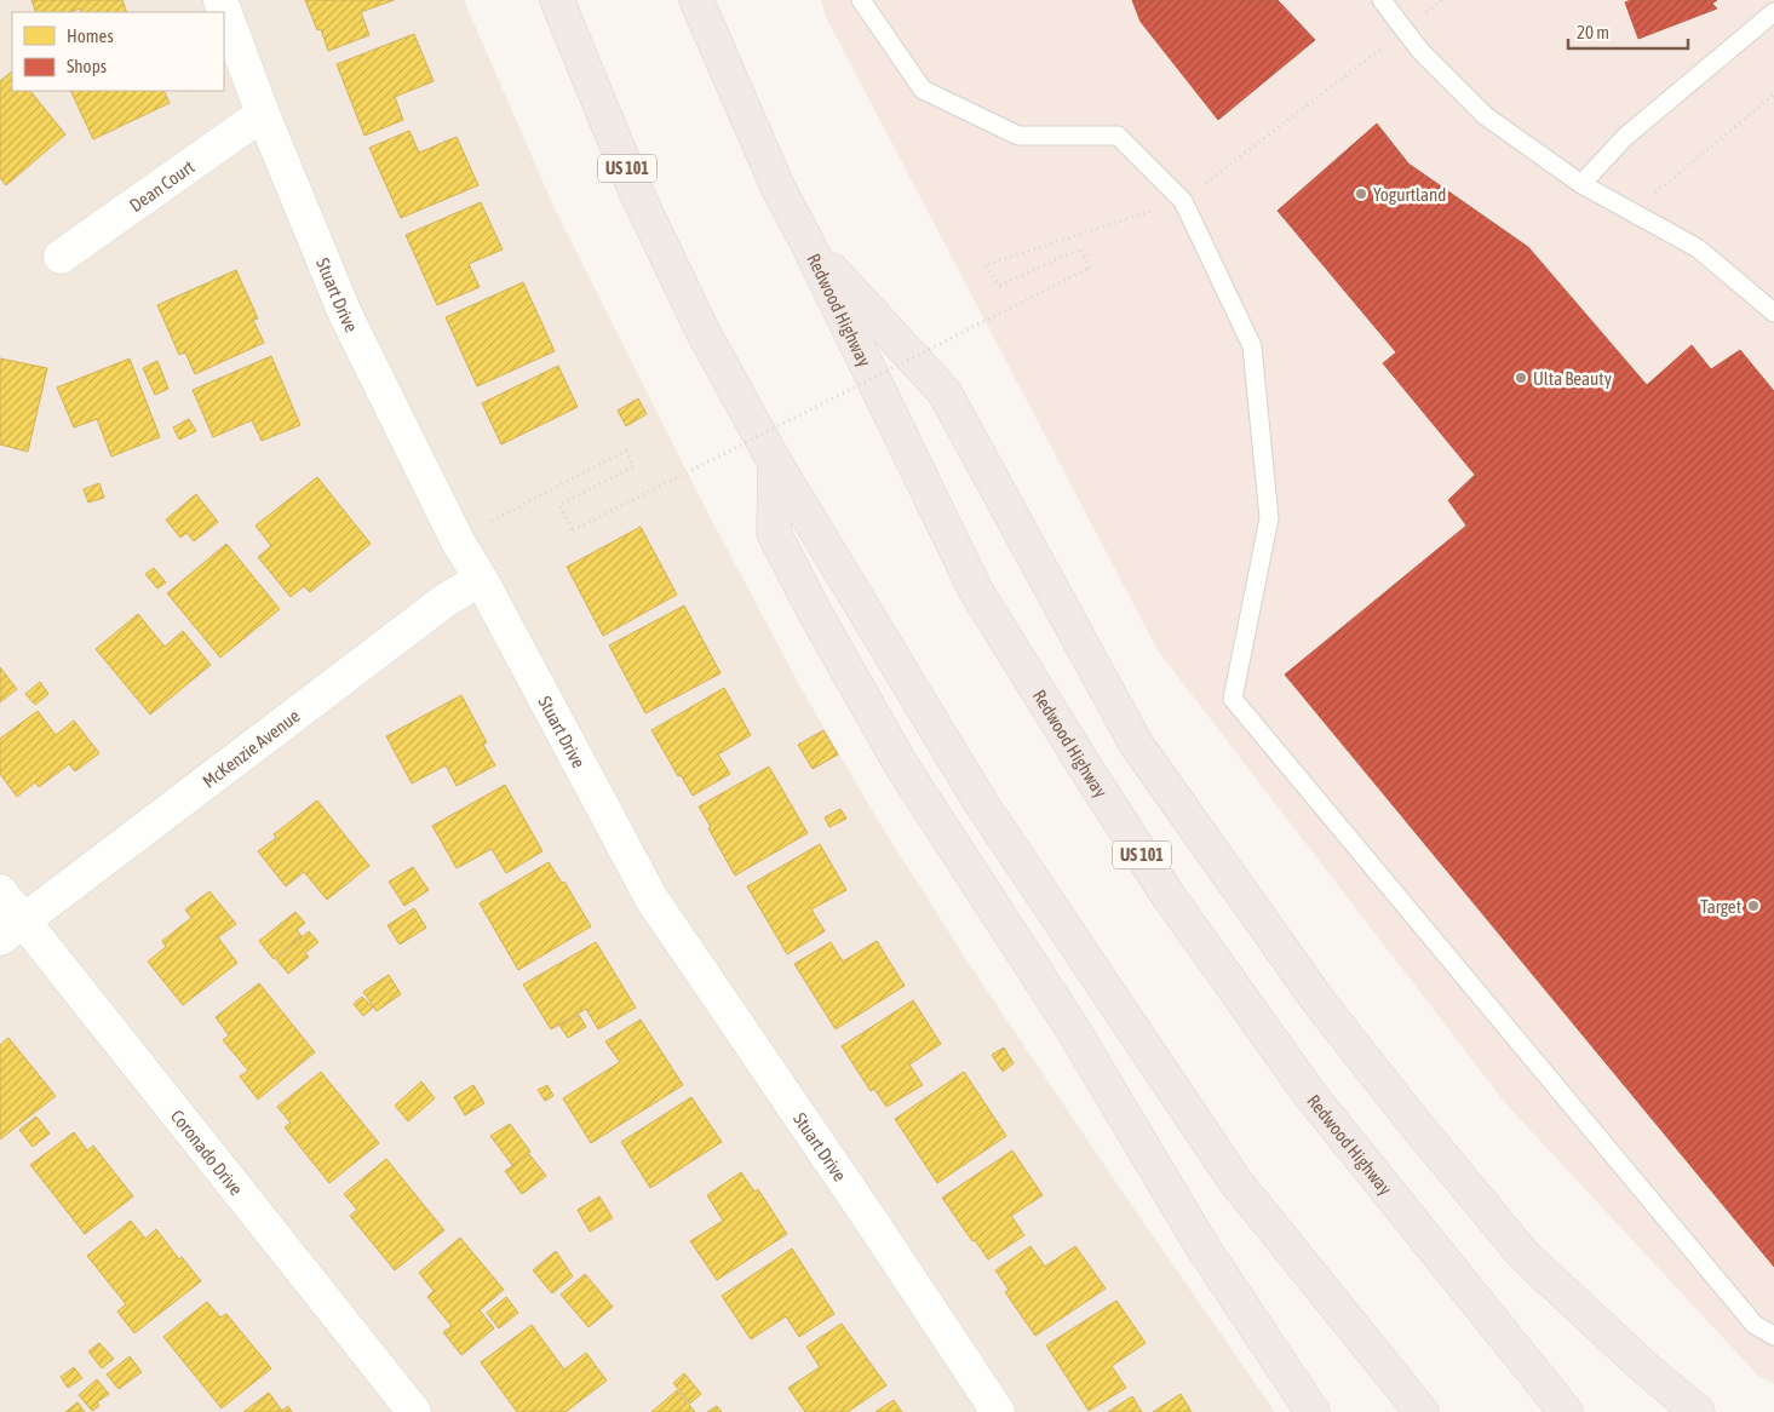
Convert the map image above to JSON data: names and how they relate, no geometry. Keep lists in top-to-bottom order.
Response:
{
  "streets": {
    "highway": ["US 101", "Redwood Highway"],
    "street": [
      "Dean Court",
      "Stuart Drive",
      "McKenzie Avenue",
      "Coronado Drive"
    ]
  },
  "crossings": [
    ["Dean Court", "Stuart Drive"],
    ["Stuart Drive", "McKenzie Avenue"],
    ["McKenzie Avenue", "Coronado Drive"]
  ],
  "places": ["Yogurtland", "Ulta Beauty", "Target"],
  "legend": ["Homes", "Shops"],
  "scale_bar": "20 m"
}
